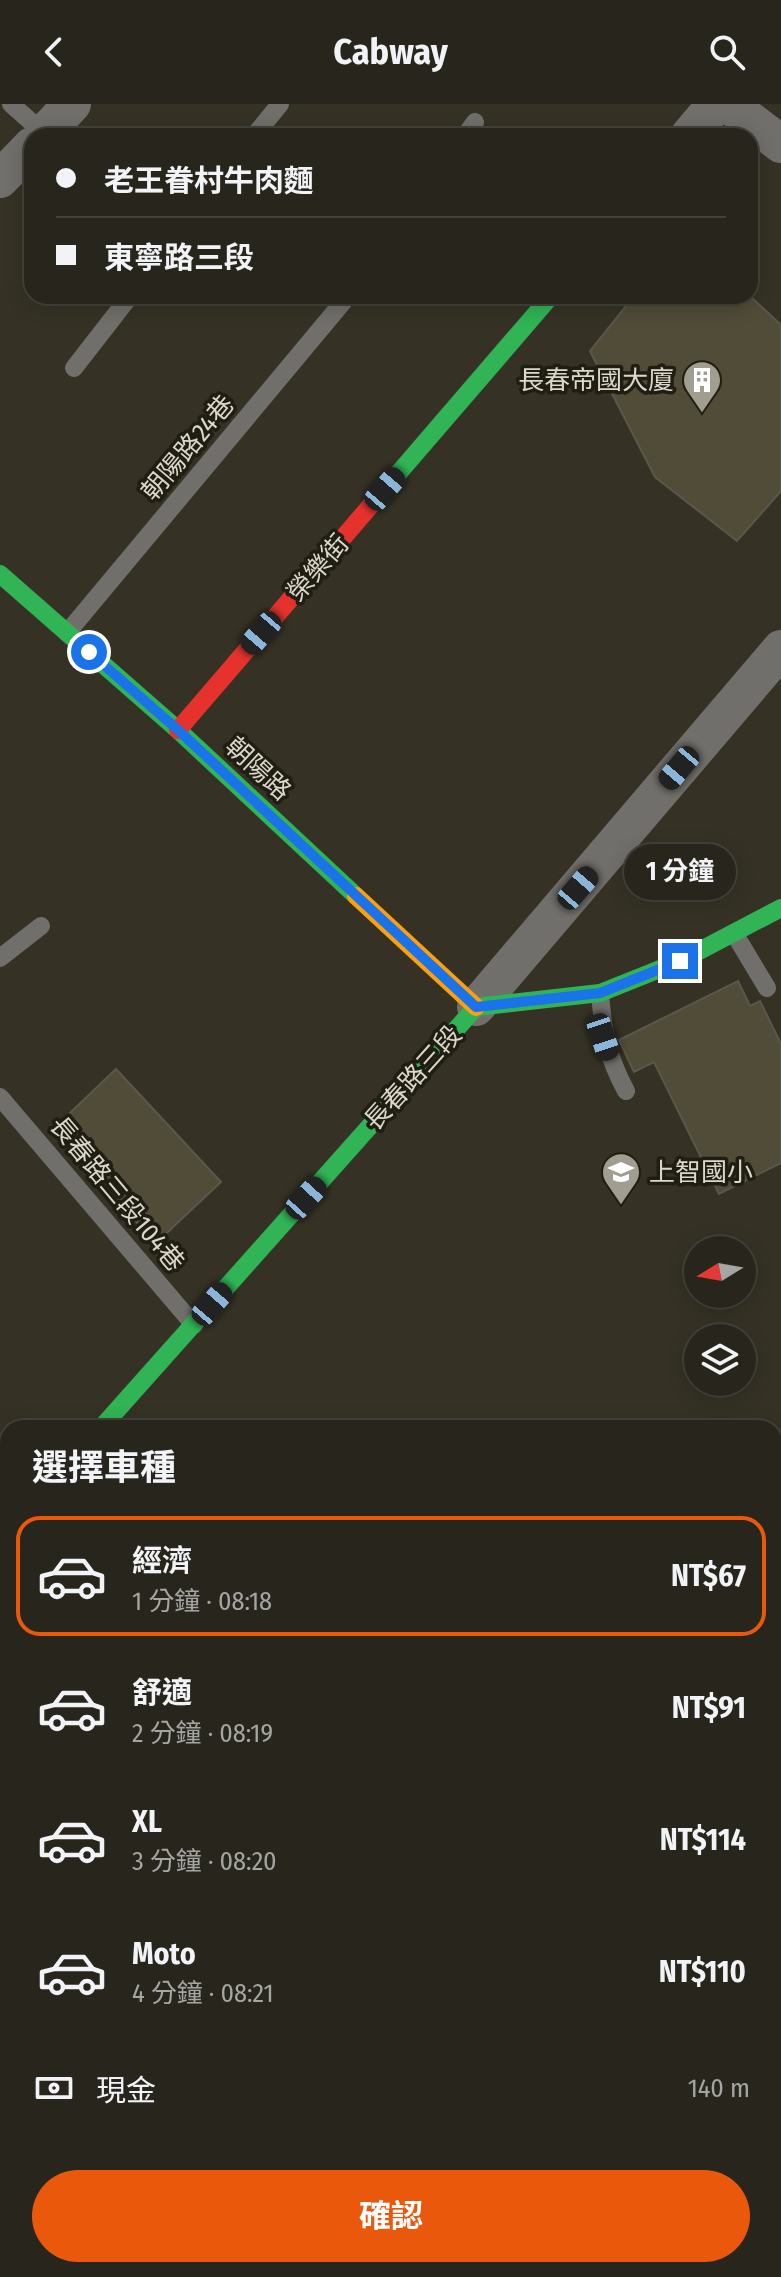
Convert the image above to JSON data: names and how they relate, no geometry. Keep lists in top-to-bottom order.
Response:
{
  "streets": {
    "main road": ["榮樂街", "朝陽路", "長春路三段"],
    "lane": ["朝陽路24巷", "長春路三段104巷"]
  },
  "crossings": [
    ["朝陽路24巷", "朝陽路"],
    ["榮樂街", "朝陽路"],
    ["朝陽路", "長春路三段"],
    ["長春路三段", "長春路三段104巷"]
  ],
  "places": {
    "building": ["長春帝國大廈"],
    "school or university": ["上智國小"]
  },
  "north": "left",
  "page": {
    "header": "Cabway",
    "banner": ["老王眷村牛肉麵", "東寧路三段"],
    "bubble": "1 分鐘",
    "heading": "選擇車種",
    "list": [
      {
        "name": "經濟",
        "note": "1 分鐘 · 08:18",
        "value": "NT$67"
      },
      {
        "name": "舒適",
        "note": "2 分鐘 · 08:19",
        "value": "NT$91"
      },
      {
        "name": "XL",
        "note": "3 分鐘 · 08:20",
        "value": "NT$114"
      },
      {
        "name": "Moto",
        "note": "4 分鐘 · 08:21",
        "value": "NT$110"
      }
    ],
    "pay": ["現金", "140 m"],
    "buttons": "確認"
  }
}
